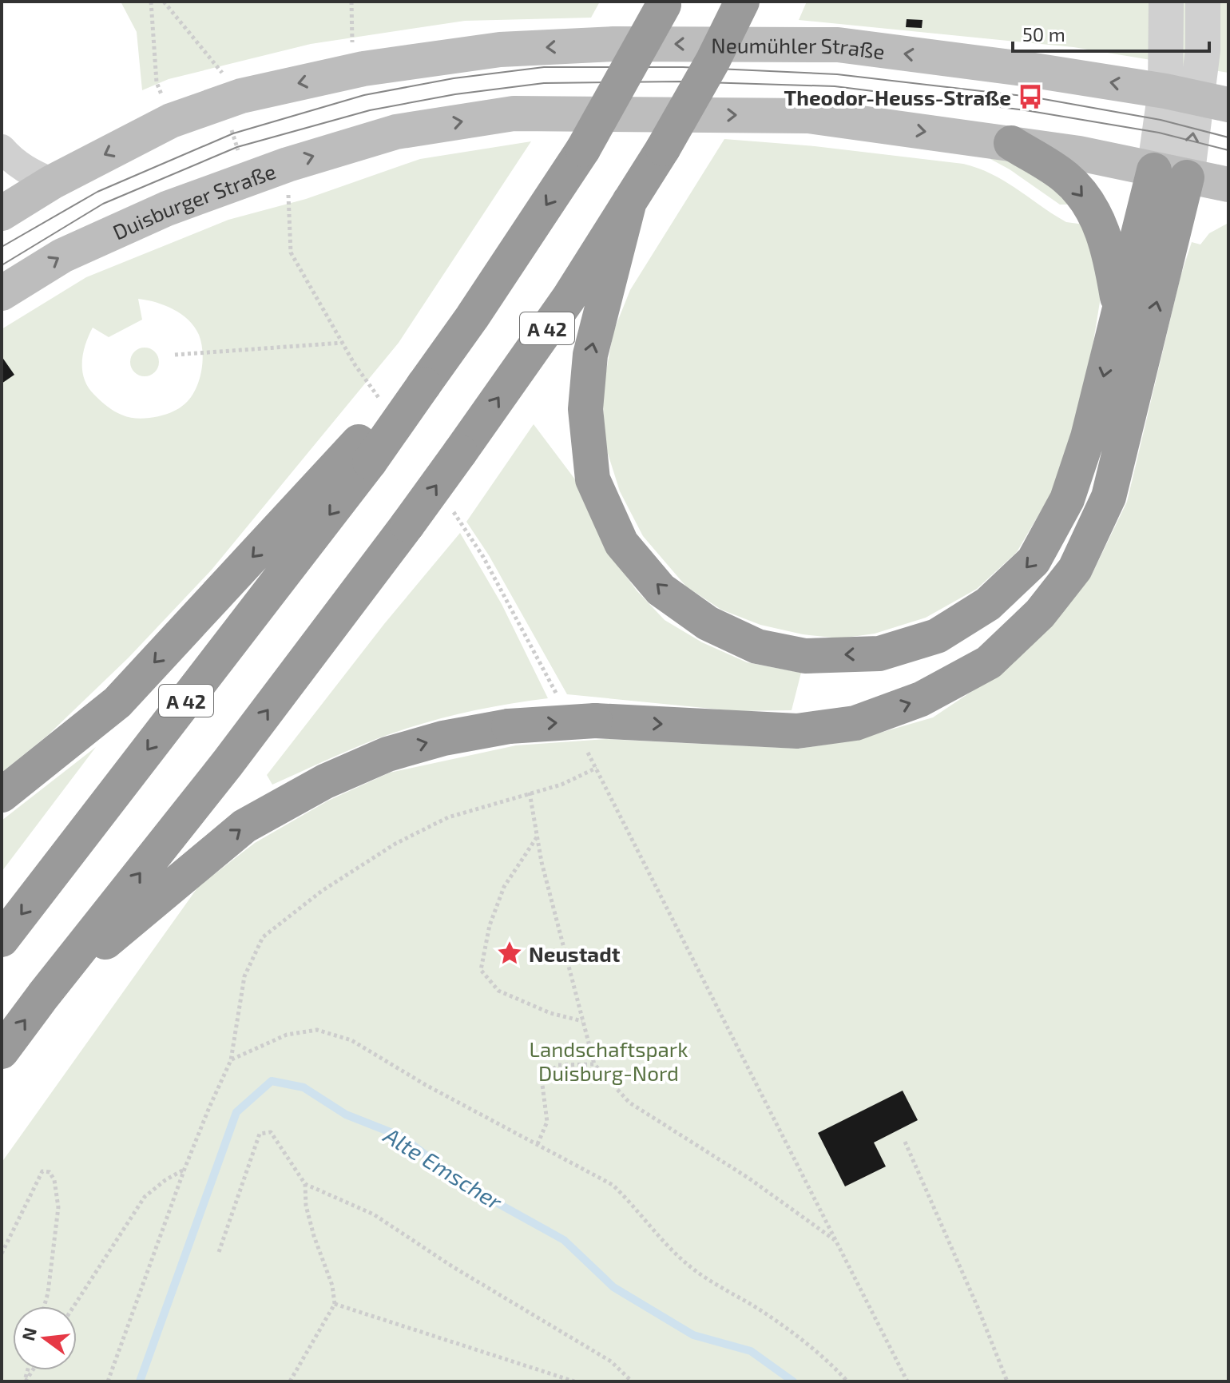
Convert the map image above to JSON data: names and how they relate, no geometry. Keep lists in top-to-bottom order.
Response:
{
  "streets": {
    "highway": ["A 42"],
    "main road": ["Neumühler Straße", "Duisburger Straße"]
  },
  "one_way": ["Neumühler Straße"],
  "water": ["Alte Emscher"],
  "parks": ["Landschaftspark Duisburg-Nord"],
  "places": {
    "bus stop": ["Theodor-Heuss-Straße"],
    "place": ["Neustadt"]
  },
  "scale_bar": "50 m",
  "north": "left"
}
